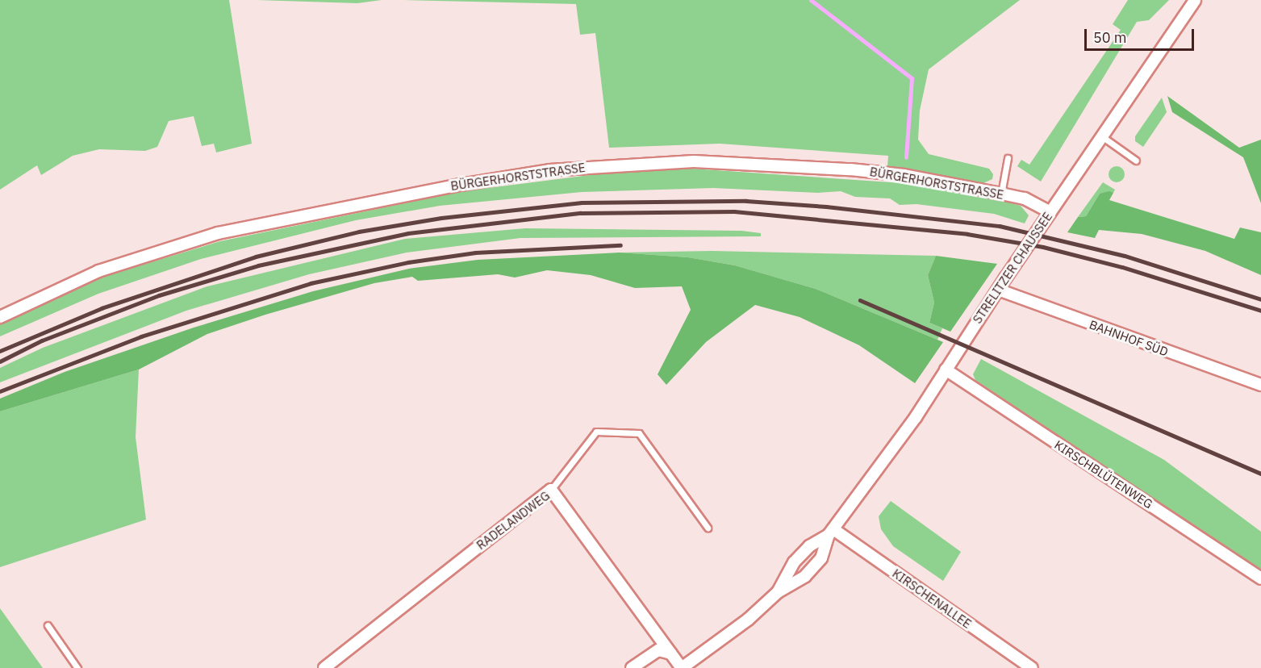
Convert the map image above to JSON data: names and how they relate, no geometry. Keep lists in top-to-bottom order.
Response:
{
  "streets": {
    "street": [
      "BÜRGERHORSTSTRASSE",
      "STRELITZER CHAUSSEE",
      "BAHNHOF SÜD",
      "KIRSCHBLÜTENWEG",
      "RADELANDWEG",
      "KIRSCHENALLEE"
    ]
  },
  "crossings": [
    ["BÜRGERHORSTSTRASSE", "STRELITZER CHAUSSEE"],
    ["STRELITZER CHAUSSEE", "BAHNHOF SÜD"],
    ["STRELITZER CHAUSSEE", "KIRSCHBLÜTENWEG"],
    ["STRELITZER CHAUSSEE", "RADELANDWEG"],
    ["STRELITZER CHAUSSEE", "KIRSCHENALLEE"]
  ],
  "scale_bar": "50 m"
}
